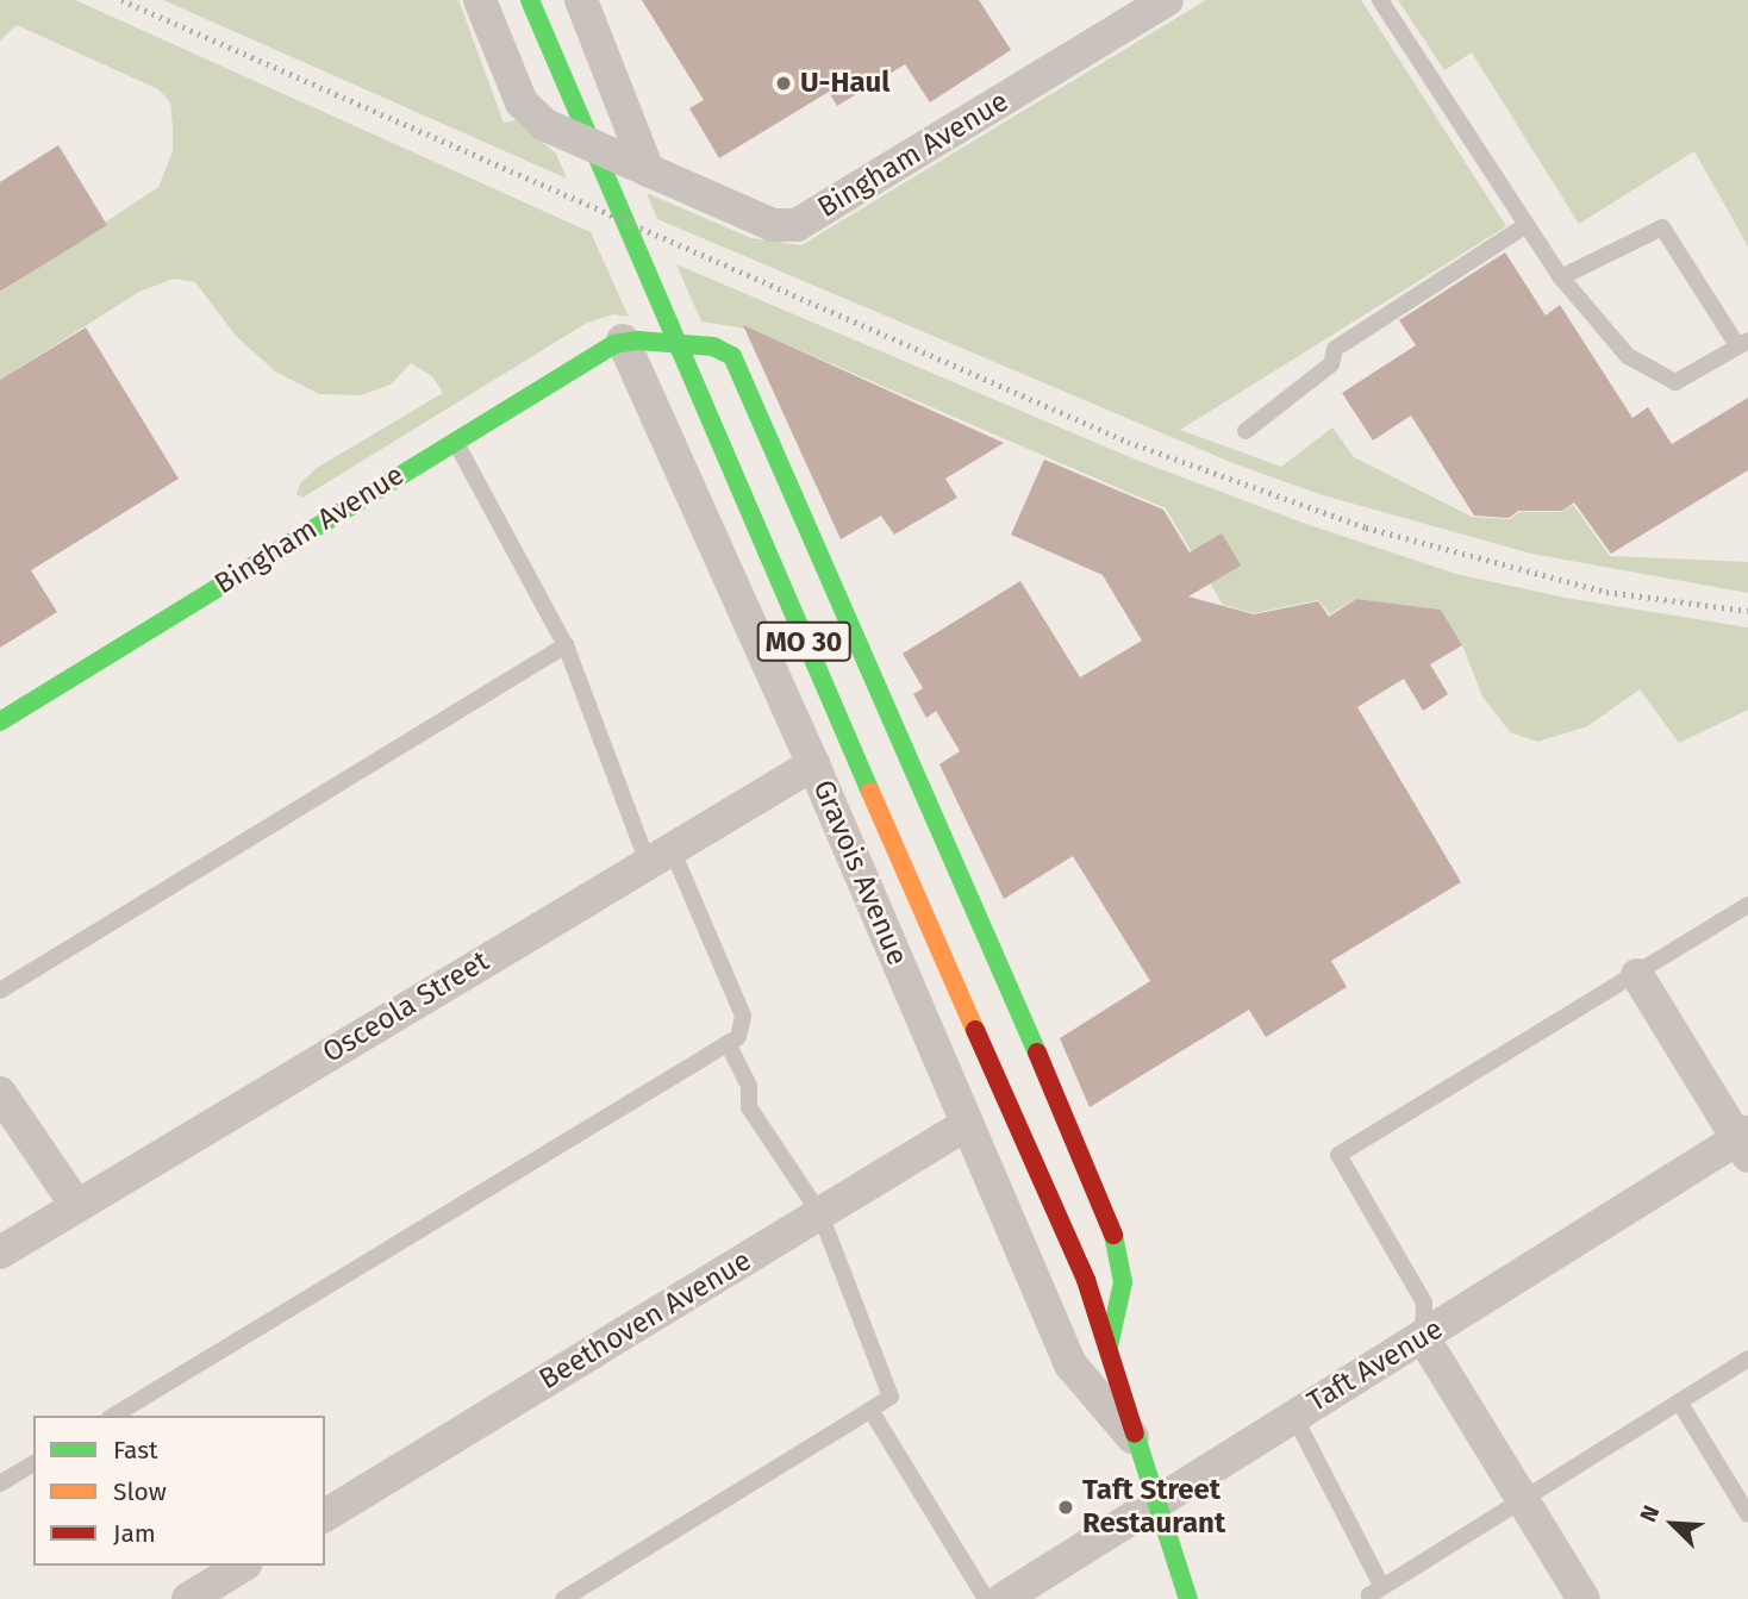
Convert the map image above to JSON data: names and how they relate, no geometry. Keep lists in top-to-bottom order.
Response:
{
  "streets": {
    "street": [
      "Bingham Avenue",
      "MO 30",
      "Gravois Avenue",
      "Osceola Street",
      "Beethoven Avenue",
      "Taft Avenue"
    ]
  },
  "crossings": [
    ["Bingham Avenue", "Gravois Avenue"],
    ["Gravois Avenue", "Osceola Street"],
    ["Gravois Avenue", "Beethoven Avenue"],
    ["Gravois Avenue", "Taft Avenue"]
  ],
  "places": ["U-Haul", "Taft Street Restaurant"],
  "legend": ["Fast", "Slow", "Jam"],
  "north": "top left"
}
